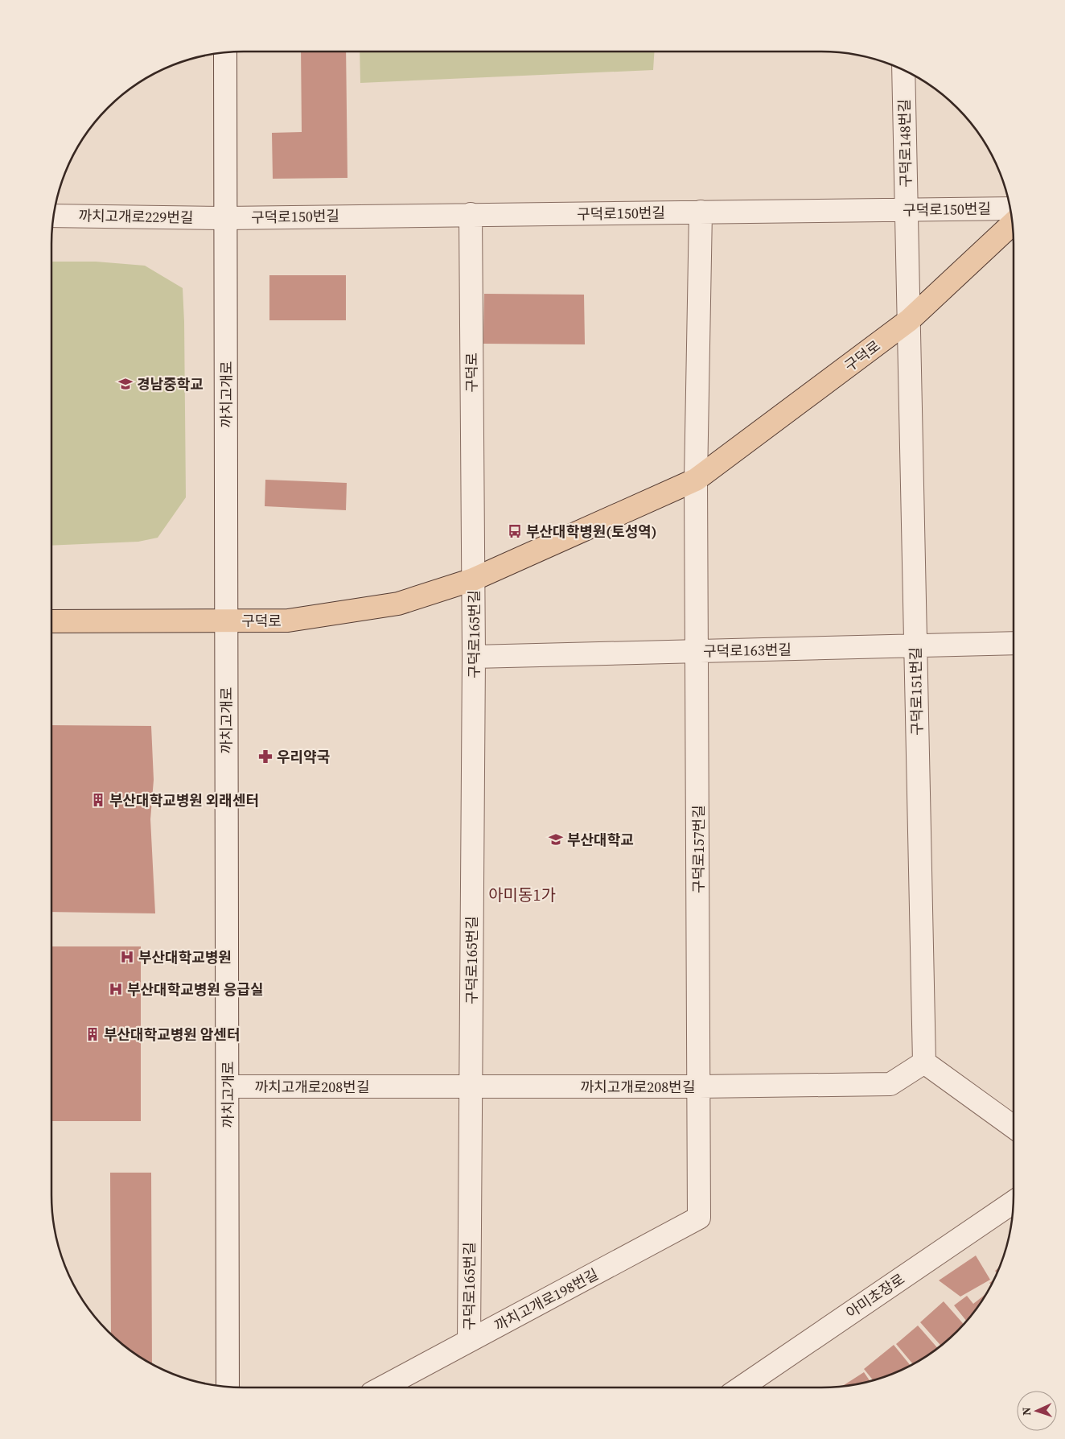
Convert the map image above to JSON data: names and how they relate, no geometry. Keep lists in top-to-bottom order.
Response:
{
  "streets": {
    "main road": ["구덕로"],
    "street": [
      "구덕로148번길",
      "구덕로150번길",
      "까치고개로229번길",
      "까치고개로",
      "구덕로165번길",
      "구덕로163번길",
      "구덕로151번길",
      "구덕로157번길",
      "까치고개로208번길",
      "아미초장로",
      "까치고개로198번길"
    ]
  },
  "crossings": [
    ["구덕로148번길", "구덕로150번길"],
    ["구덕로148번길", "구덕로"],
    ["구덕로148번길", "구덕로151번길"],
    ["구덕로150번길", "까치고개로229번길"],
    ["구덕로150번길", "구덕로"],
    ["구덕로150번길", "까치고개로"],
    ["까치고개로229번길", "까치고개로"],
    ["구덕로", "까치고개로"],
    ["구덕로", "구덕로165번길"],
    ["구덕로", "구덕로151번길"],
    ["구덕로", "구덕로157번길"],
    ["까치고개로", "까치고개로208번길"],
    ["구덕로165번길", "구덕로163번길"],
    ["구덕로165번길", "까치고개로208번길"],
    ["구덕로165번길", "까치고개로198번길"],
    ["구덕로163번길", "구덕로151번길"],
    ["구덕로163번길", "구덕로157번길"],
    ["구덕로151번길", "까치고개로208번길"],
    ["구덕로157번길", "까치고개로208번길"],
    ["구덕로157번길", "까치고개로198번길"]
  ],
  "districts": ["아미동1가"],
  "places": {
    "school or university": ["경남중학교", "부산대학교"],
    "bus stop": ["부산대학병원(토성역)"],
    "pharmacy": ["우리약국"],
    "building": ["부산대학교병원 외래센터", "부산대학교병원 암센터"],
    "hospital": ["부산대학교병원", "부산대학교병원 응급실"]
  },
  "north": "left"
}
